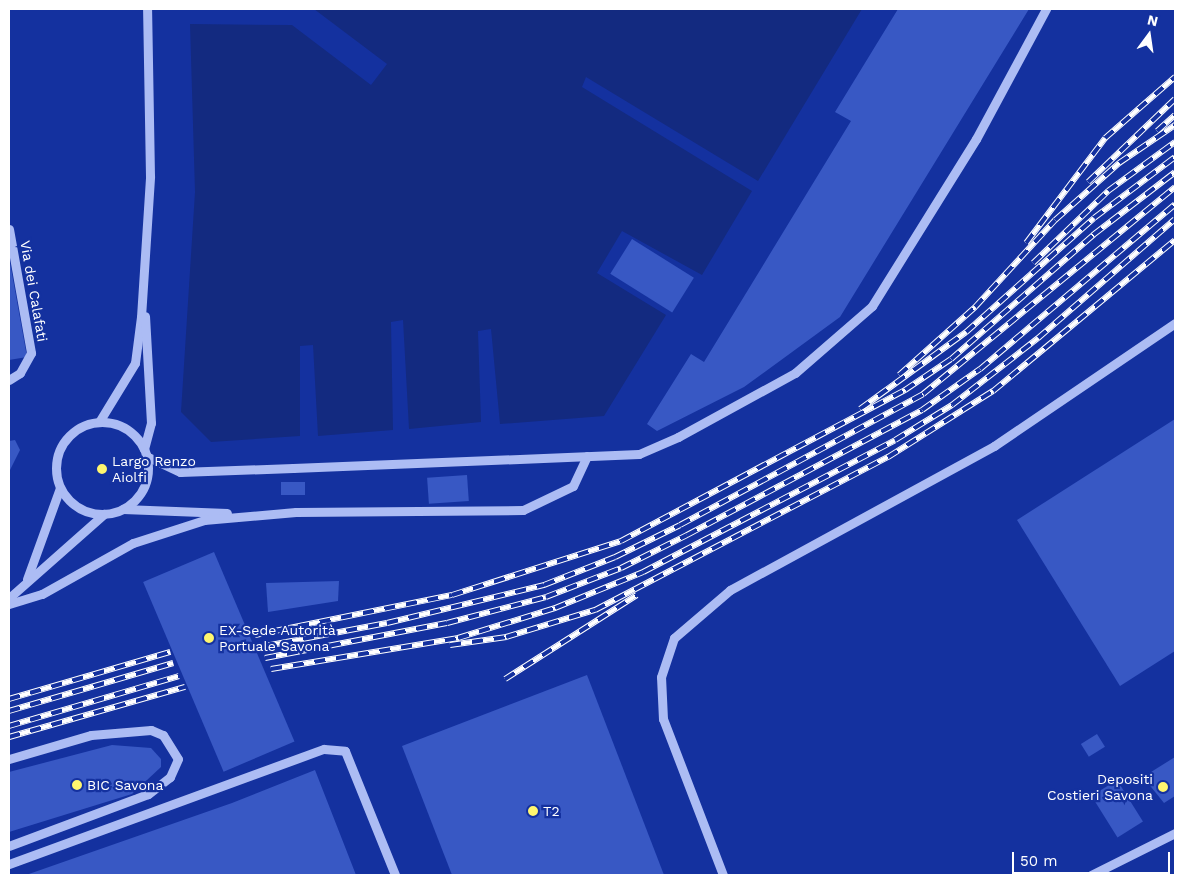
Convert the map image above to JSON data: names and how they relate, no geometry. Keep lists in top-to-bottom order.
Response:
{
  "streets": {
    "street": ["Via dei Calafati"]
  },
  "places": [
    "Largo Renzo Aiolfi",
    "EX-Sede Autorità Portuale Savona",
    "BIC Savona",
    "Depositi Costieri Savona",
    "T2"
  ],
  "scale_bar": "50 m",
  "north": "top"
}
